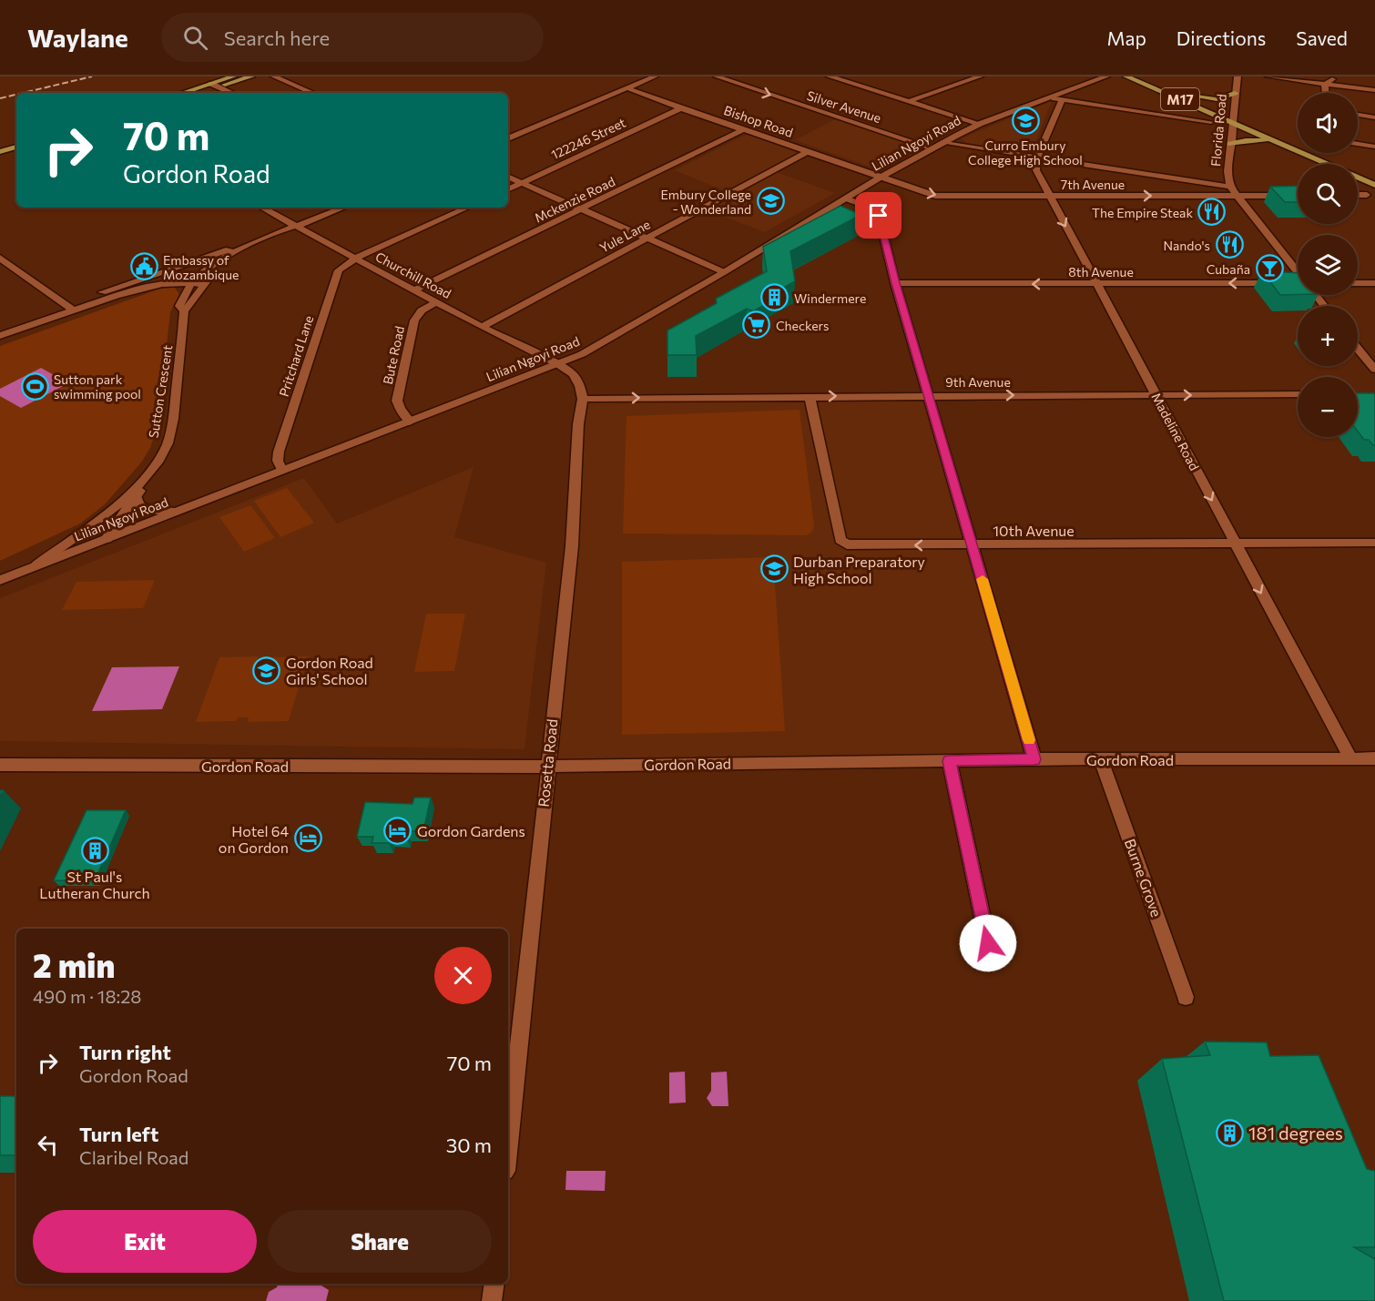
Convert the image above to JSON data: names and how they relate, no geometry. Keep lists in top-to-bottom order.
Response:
{
  "streets": {
    "main road": ["M17"],
    "street": [
      "Silver Avenue",
      "Bishop Road",
      "Florida Road",
      "122246 Street",
      "Lilian Ngoyi Road",
      "7th Avenue",
      "Mckenzie Road",
      "Yule Lane",
      "8th Avenue",
      "Churchill Road",
      "Bute Road",
      "Pritchard Lane",
      "9th Avenue",
      "Sutton Crescent",
      "Madeline Road",
      "10th Avenue",
      "Gordon Road",
      "Rosetta Road",
      "Burne Grove"
    ]
  },
  "crossings": [
    ["M17", "Florida Road"],
    ["Silver Avenue", "Lilian Ngoyi Road"],
    ["Bishop Road", "122246 Street"],
    ["Bishop Road", "Lilian Ngoyi Road"],
    ["Bishop Road", "7th Avenue"],
    ["Bishop Road", "Mckenzie Road"],
    ["Bishop Road", "Yule Lane"],
    ["Florida Road", "7th Avenue"],
    ["Lilian Ngoyi Road", "7th Avenue"],
    ["Lilian Ngoyi Road", "Churchill Road"],
    ["Lilian Ngoyi Road", "Bute Road"],
    ["Lilian Ngoyi Road", "Pritchard Lane"],
    ["Lilian Ngoyi Road", "Sutton Crescent"],
    ["7th Avenue", "Madeline Road"],
    ["Mckenzie Road", "Churchill Road"],
    ["Yule Lane", "Churchill Road"],
    ["8th Avenue", "Madeline Road"],
    ["Churchill Road", "Bute Road"],
    ["Churchill Road", "Pritchard Lane"],
    ["9th Avenue", "Madeline Road"],
    ["9th Avenue", "10th Avenue"],
    ["9th Avenue", "Rosetta Road"],
    ["Madeline Road", "10th Avenue"],
    ["Madeline Road", "Gordon Road"],
    ["Gordon Road", "Rosetta Road"],
    ["Gordon Road", "Burne Grove"]
  ],
  "one_way": ["9th Avenue", "Madeline Road"],
  "places": {
    "school or university": [
      "Curro Embury College High School",
      "Embury College - Wonderland",
      "Durban Preparatory High School",
      "Gordon Road Girls' School"
    ],
    "restaurant": ["The Empire Steak", "Nando's"],
    "public building": ["Embassy of Mozambique"],
    "bar": ["Cubaña"],
    "building": ["Windermere", "St Paul's Lutheran Church", "181 degrees"],
    "supermarket": ["Checkers"],
    "sports": ["Sutton park swimming pool"],
    "hotel": ["Gordon Gardens", "Hotel 64 on Gordon"]
  },
  "page": {
    "header": "Waylane",
    "search": "Search here",
    "nav": ["Map", "Directions", "Saved"],
    "map_buttons": ["+", "−"],
    "turn": ["70 m", "Gordon Road"],
    "heading": ["2 min", "490 m · 18:28"],
    "list": [
      {
        "name": "Turn right",
        "note": "Gordon Road",
        "value": "70 m"
      },
      {
        "name": "Turn left",
        "note": "Claribel Road",
        "value": "30 m"
      }
    ],
    "buttons": ["Exit", "Share"]
  }
}
